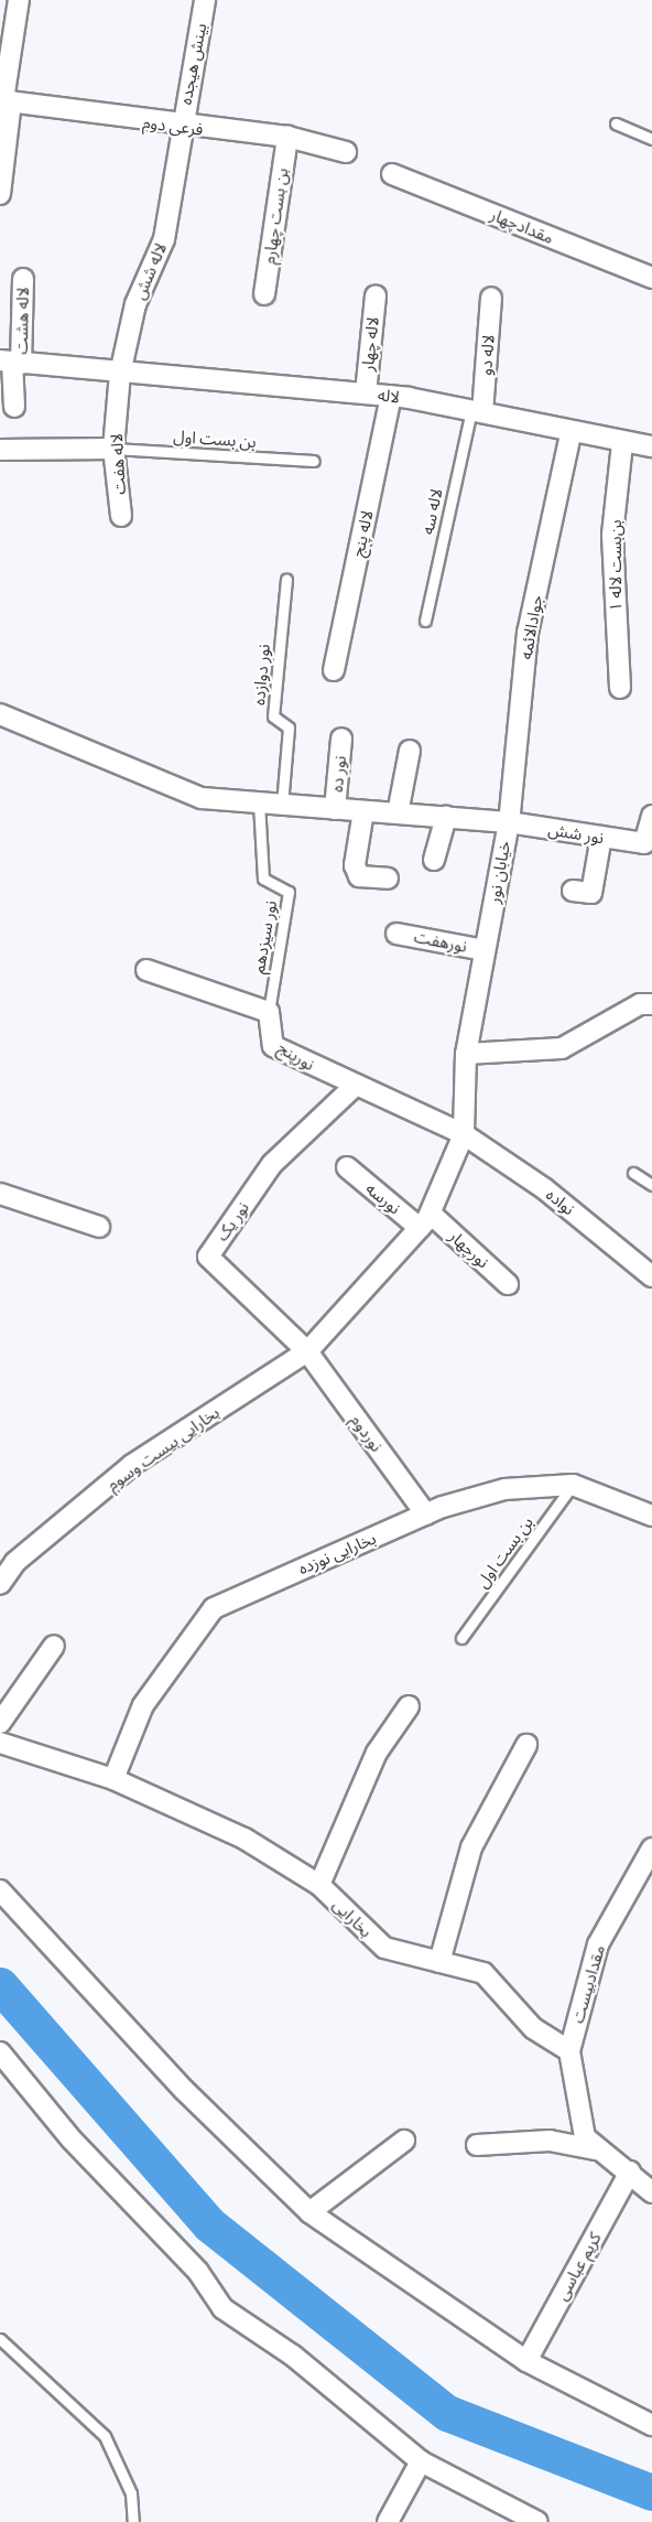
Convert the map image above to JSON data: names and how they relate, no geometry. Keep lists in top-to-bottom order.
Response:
{
  "streets": {
    "street": [
      "بینش هیجده",
      "فرعی دوم",
      "بن بست چهارم",
      "مقدادچهار",
      "لاله شش",
      "لاله هشت",
      "لاله چهار",
      "لاله دو",
      "لاله",
      "لاله هفت",
      "لاله پنج",
      "بن‌بست لاله ۱",
      "جوادالائمه",
      "نور ده",
      "نور شش",
      "خیابان نور",
      "نورهفت",
      "نورپنج",
      "نورسه",
      "نواده",
      "نور یک",
      "نورچهار",
      "نوردوم",
      "بخارایی بیست وسوم",
      "بخارایی نوزده",
      "بخارایی",
      "مقدادبیست",
      "کریم عباسی"
    ],
    "lane": [
      "بن بست اول",
      "لاله سه",
      "نور دوازده",
      "نور سیزدهم"
    ]
  },
  "crossings": [
    ["بینش هیجده", "فرعی دوم"],
    ["بینش هیجده", "لاله شش"],
    ["فرعی دوم", "بن بست چهارم"],
    ["فرعی دوم", "لاله شش"],
    ["لاله شش", "لاله"],
    ["لاله شش", "لاله هفت"],
    ["لاله هشت", "لاله"],
    ["لاله چهار", "لاله"],
    ["لاله دو", "لاله"],
    ["لاله دو", "لاله سه"],
    ["لاله", "لاله هفت"],
    ["لاله", "لاله سه"],
    ["لاله", "لاله پنج"],
    ["لاله", "بن‌بست لاله ۱"],
    ["لاله", "جوادالائمه"],
    ["بن بست اول", "لاله هفت"],
    ["بن بست اول", "بخارایی نوزده"],
    ["جوادالائمه", "نور شش"],
    ["جوادالائمه", "خیابان نور"],
    ["نور دوازده", "خیابان نور"],
    ["نور ده", "خیابان نور"],
    ["نور شش", "خیابان نور"],
    ["خیابان نور", "نور سیزدهم"],
    ["خیابان نور", "نورهفت"],
    ["خیابان نور", "نورپنج"],
    ["خیابان نور", "نورسه"],
    ["خیابان نور", "نواده"],
    ["خیابان نور", "نور یک"],
    ["خیابان نور", "نورچهار"],
    ["خیابان نور", "نوردوم"],
    ["خیابان نور", "بخارایی بیست وسوم"],
    ["نور سیزدهم", "نورپنج"],
    ["نورپنج", "نواده"],
    ["نورپنج", "نور یک"],
    ["نورسه", "نورچهار"],
    ["نور یک", "نوردوم"],
    ["نور یک", "بخارایی بیست وسوم"],
    ["نوردوم", "بخارایی بیست وسوم"],
    ["نوردوم", "بخارایی نوزده"],
    ["بخارایی نوزده", "بخارایی"],
    ["بخارایی", "مقدادبیست"]
  ]
}
